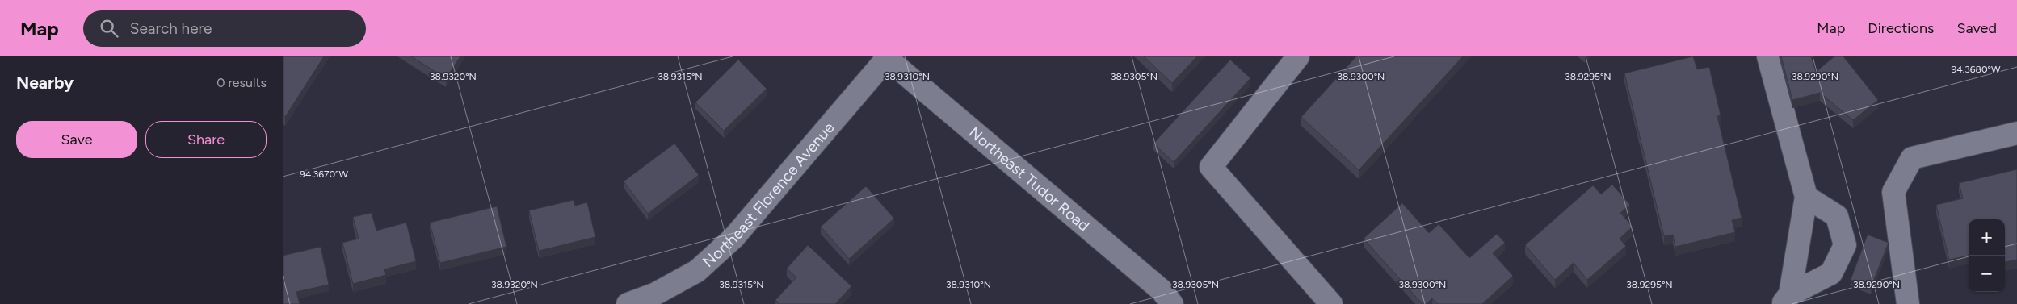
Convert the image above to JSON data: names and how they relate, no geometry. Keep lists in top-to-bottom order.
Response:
{
  "streets": {
    "street": ["Northeast Tudor Road", "Northeast Florence Avenue"]
  },
  "crossings": [
    ["Northeast Tudor Road", "Northeast Florence Avenue"]
  ],
  "page": {
    "header": "Map",
    "search": "Search here",
    "nav": ["Map", "Directions", "Saved"],
    "heading": ["Nearby", "0 results"],
    "buttons": ["Save", "Share"],
    "map_buttons": ["+", "−"]
  },
  "coordinates": [
    "94.3680°W",
    "38.9320°N",
    "38.9315°N",
    "38.9310°N",
    "38.9305°N",
    "38.9300°N",
    "38.9295°N",
    "38.9290°N",
    "94.3670°W"
  ]
}
